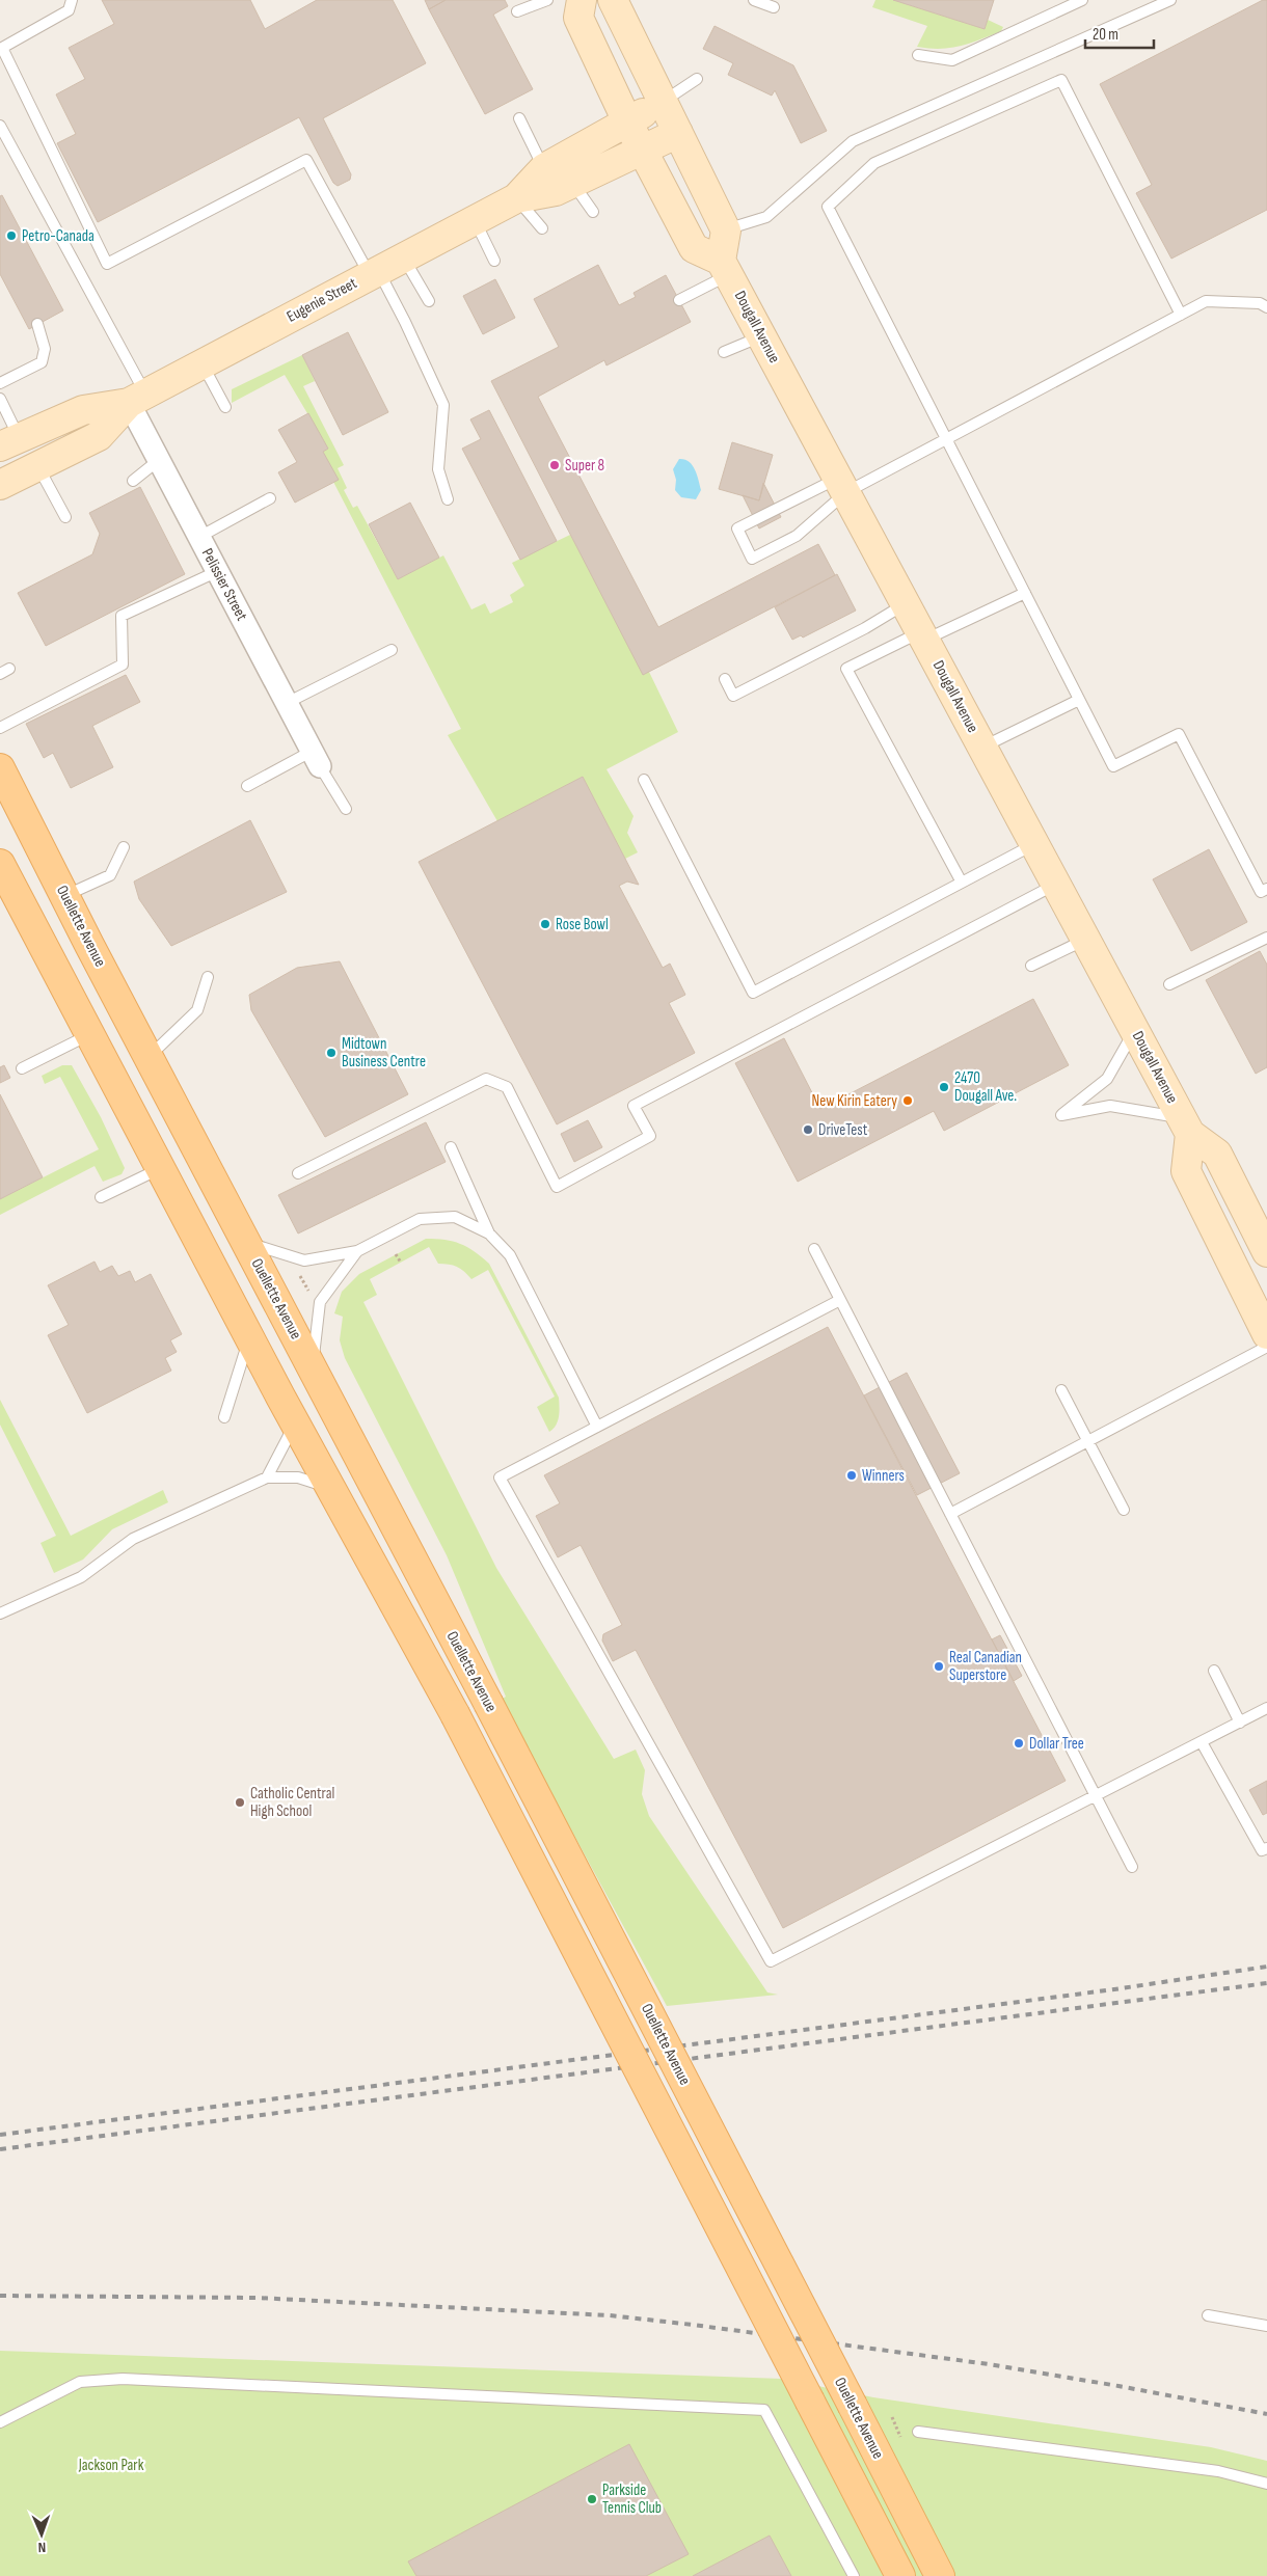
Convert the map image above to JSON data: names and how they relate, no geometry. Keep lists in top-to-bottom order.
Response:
{
  "streets": {
    "main road": ["Ouellette Avenue"],
    "street": ["Eugenie Street", "Dougall Avenue", "Pelissier Street"]
  },
  "crossings": [
    ["Eugenie Street", "Pelissier Street"]
  ],
  "parks": ["Jackson Park"],
  "places": [
    "Petro-Canada",
    "Super 8",
    "Rose Bowl",
    "Midtown Business Centre",
    "2470 Dougall Ave.",
    "New Kirin Eatery",
    "DriveTest",
    "Winners",
    "Real Canadian Superstore",
    "Dollar Tree",
    "Catholic Central High School",
    "Parkside Tennis Club"
  ],
  "scale_bar": "20 m",
  "north": "bottom"
}
